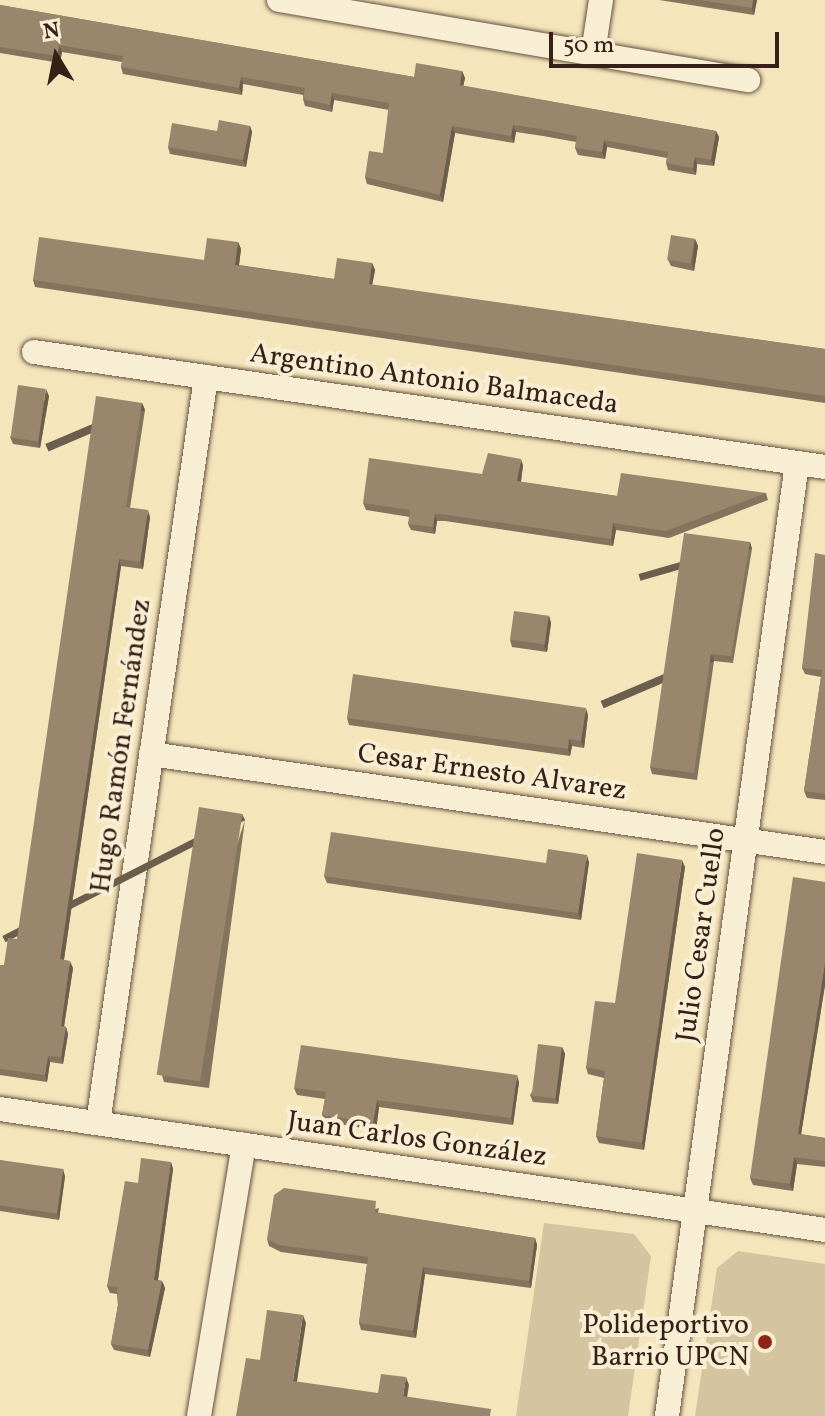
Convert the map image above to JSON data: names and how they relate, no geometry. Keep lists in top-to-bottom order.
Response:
{
  "streets": {
    "street": [
      "Argentino Antonio Balmaceda",
      "Hugo Ramón Fernández",
      "Cesar Ernesto Alvarez",
      "Julio Cesar Cuello",
      "Juan Carlos González"
    ]
  },
  "crossings": [
    ["Argentino Antonio Balmaceda", "Hugo Ramón Fernández"],
    ["Argentino Antonio Balmaceda", "Julio Cesar Cuello"],
    ["Hugo Ramón Fernández", "Cesar Ernesto Alvarez"],
    ["Hugo Ramón Fernández", "Juan Carlos González"],
    ["Cesar Ernesto Alvarez", "Julio Cesar Cuello"],
    ["Julio Cesar Cuello", "Juan Carlos González"]
  ],
  "places": ["Polideportivo Barrio UPCN"],
  "scale_bar": "50 m",
  "north": "top"
}
